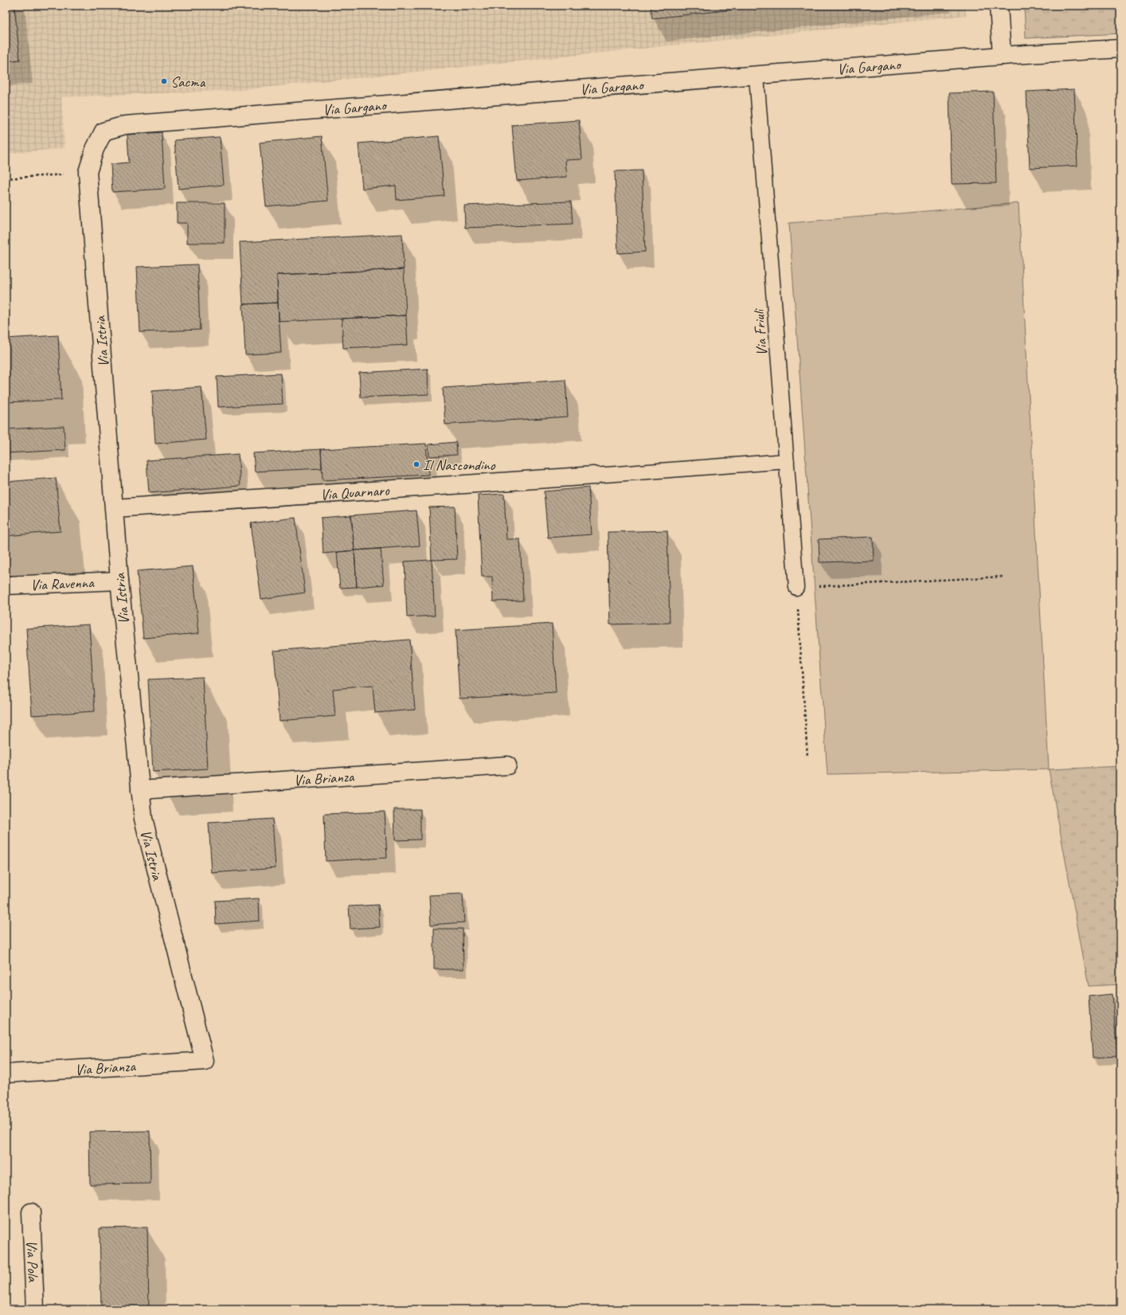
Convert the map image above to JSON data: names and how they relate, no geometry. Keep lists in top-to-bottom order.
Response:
{
  "streets": {
    "street": [
      "Via Gargano",
      "Via Istria",
      "Via Quarnaro",
      "Via Ravenna",
      "Via Brianza",
      "Via Pola"
    ],
    "lane": ["Via Friuli"]
  },
  "crossings": [
    ["Via Gargano", "Via Friuli"],
    ["Via Gargano", "Via Istria"],
    ["Via Istria", "Via Quarnaro"],
    ["Via Istria", "Via Ravenna"],
    ["Via Istria", "Via Brianza"]
  ],
  "places": ["Sacma", "Il Nascondino"]
}
